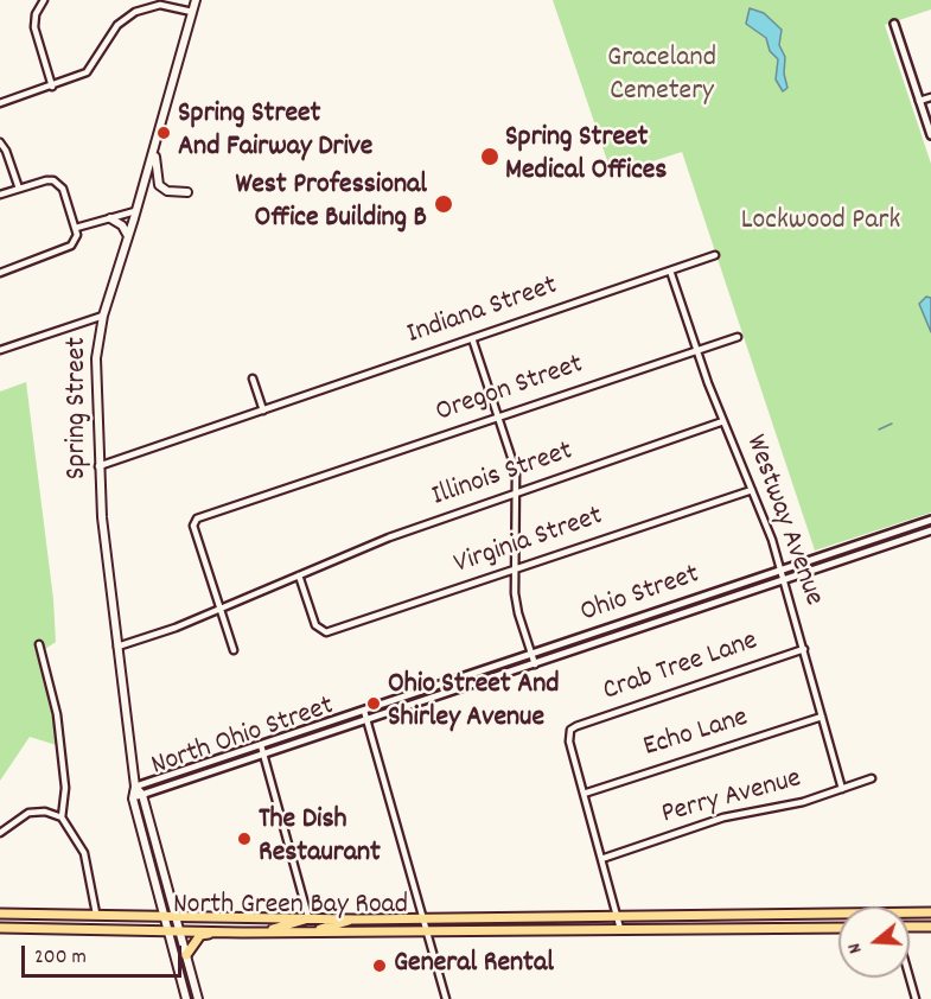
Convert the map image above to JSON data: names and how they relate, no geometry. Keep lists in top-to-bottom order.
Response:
{
  "streets": {
    "main road": ["Spring Street", "North Green Bay Road"],
    "street": [
      "Indiana Street",
      "Oregon Street",
      "Illinois Street",
      "Westway Avenue",
      "Virginia Street",
      "Ohio Street",
      "Crab Tree Lane",
      "Echo Lane",
      "North Ohio Street",
      "Perry Avenue"
    ]
  },
  "crossings": [
    ["Indiana Street", "Spring Street"],
    ["Indiana Street", "Westway Avenue"],
    ["Oregon Street", "Illinois Street"],
    ["Oregon Street", "Westway Avenue"],
    ["Spring Street", "Illinois Street"],
    ["Spring Street", "North Ohio Street"],
    ["Spring Street", "North Green Bay Road"],
    ["Illinois Street", "Westway Avenue"],
    ["Illinois Street", "Virginia Street"],
    ["Westway Avenue", "Virginia Street"],
    ["Westway Avenue", "Ohio Street"],
    ["Westway Avenue", "Crab Tree Lane"],
    ["Westway Avenue", "Echo Lane"],
    ["Westway Avenue", "Perry Avenue"],
    ["Ohio Street", "North Ohio Street"],
    ["Crab Tree Lane", "Echo Lane"]
  ],
  "parks": ["Graceland Cemetery", "Lockwood Park"],
  "places": [
    "Spring Street And Fairway Drive",
    "Spring Street Medical Offices",
    "West Professional Office Building B",
    "Ohio Street And Shirley Avenue",
    "The Dish Restaurant",
    "General Rental"
  ],
  "scale_bar": "200 m",
  "north": "left"
}
